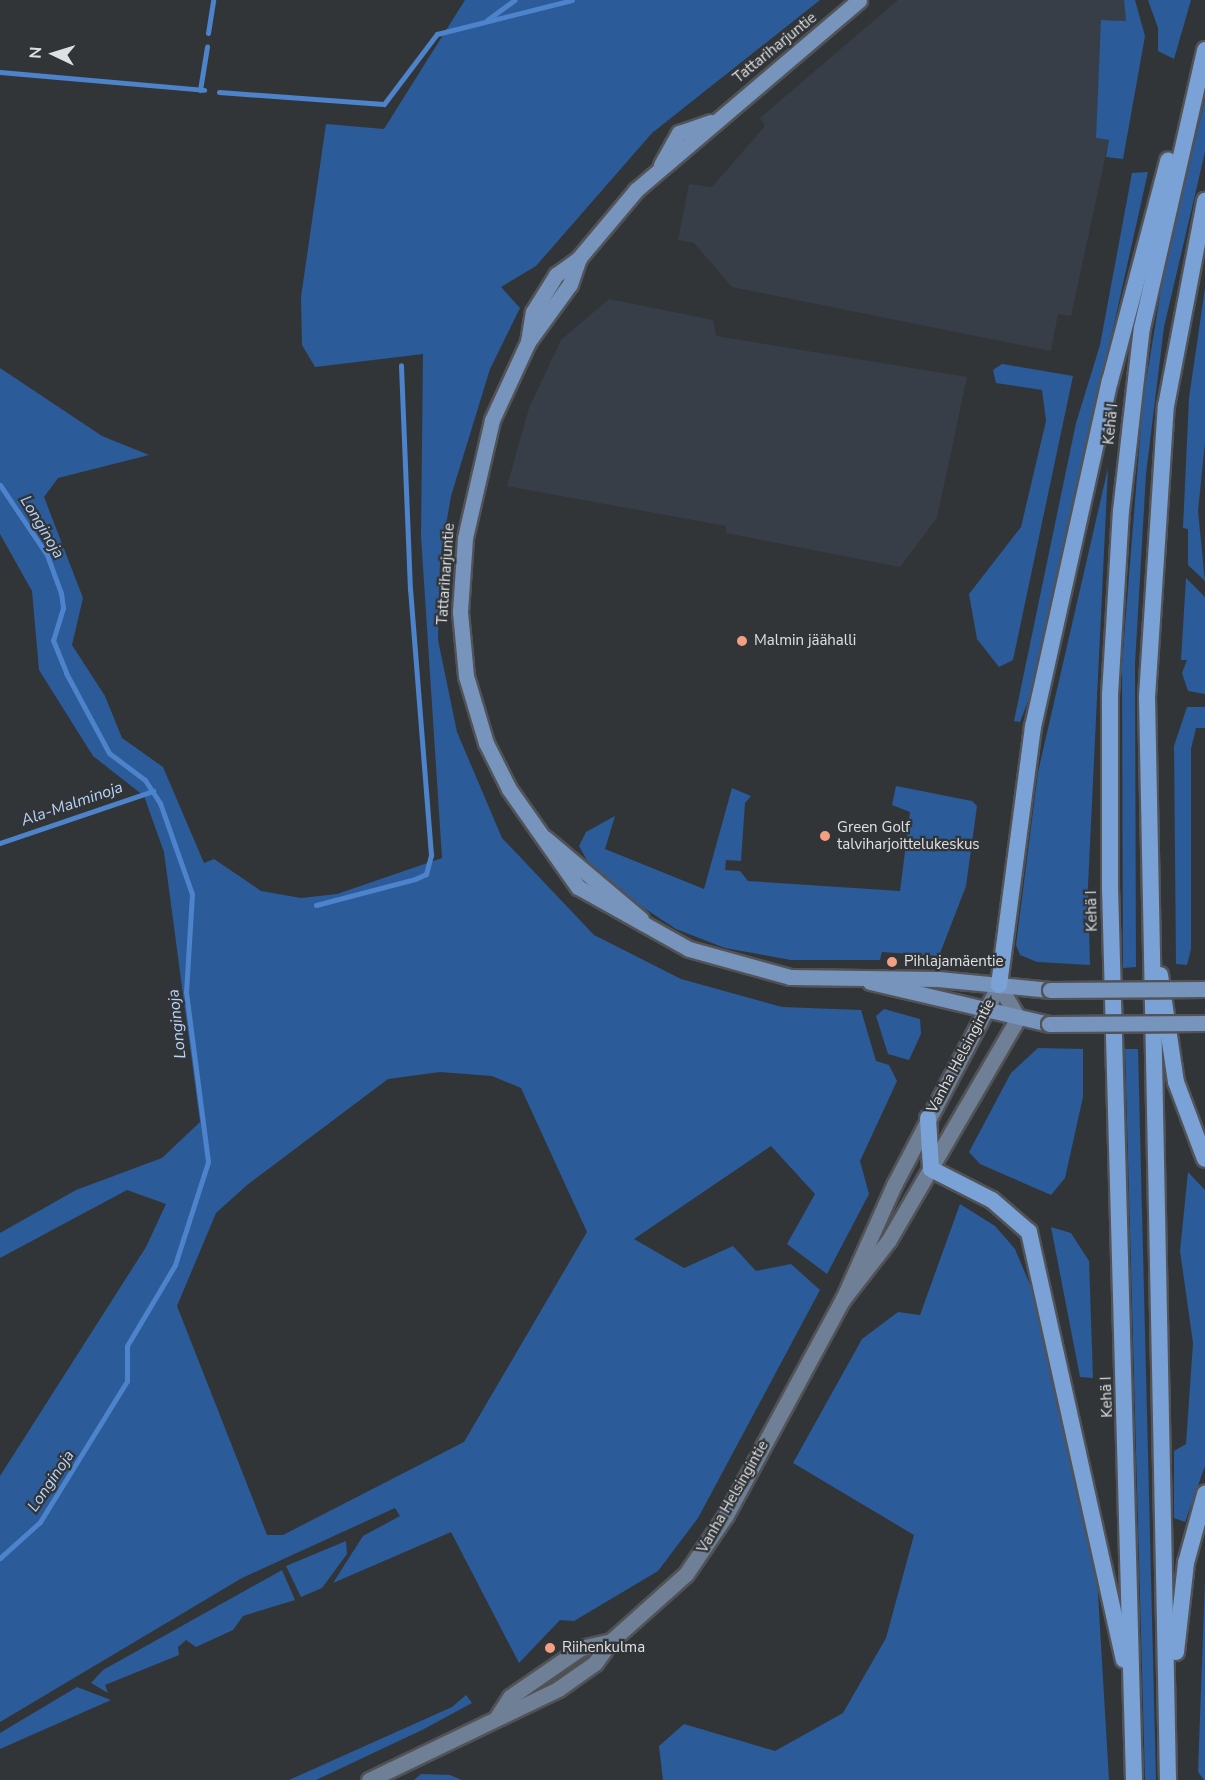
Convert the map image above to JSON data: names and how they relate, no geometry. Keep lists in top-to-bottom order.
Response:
{
  "streets": {
    "highway": ["Kehä I"],
    "main road": ["Tattariharjuntie", "Vanha Helsingintie"]
  },
  "crossings": [
    ["Tattariharjuntie", "Vanha Helsingintie"]
  ],
  "water": ["Longinoja", "Ala-Malminoja"],
  "places": [
    "Malmin jäähalli",
    "Green Golf talviharjoittelukeskus",
    "Pihlajamäentie",
    "Riihenkulma"
  ],
  "north": "left"
}
